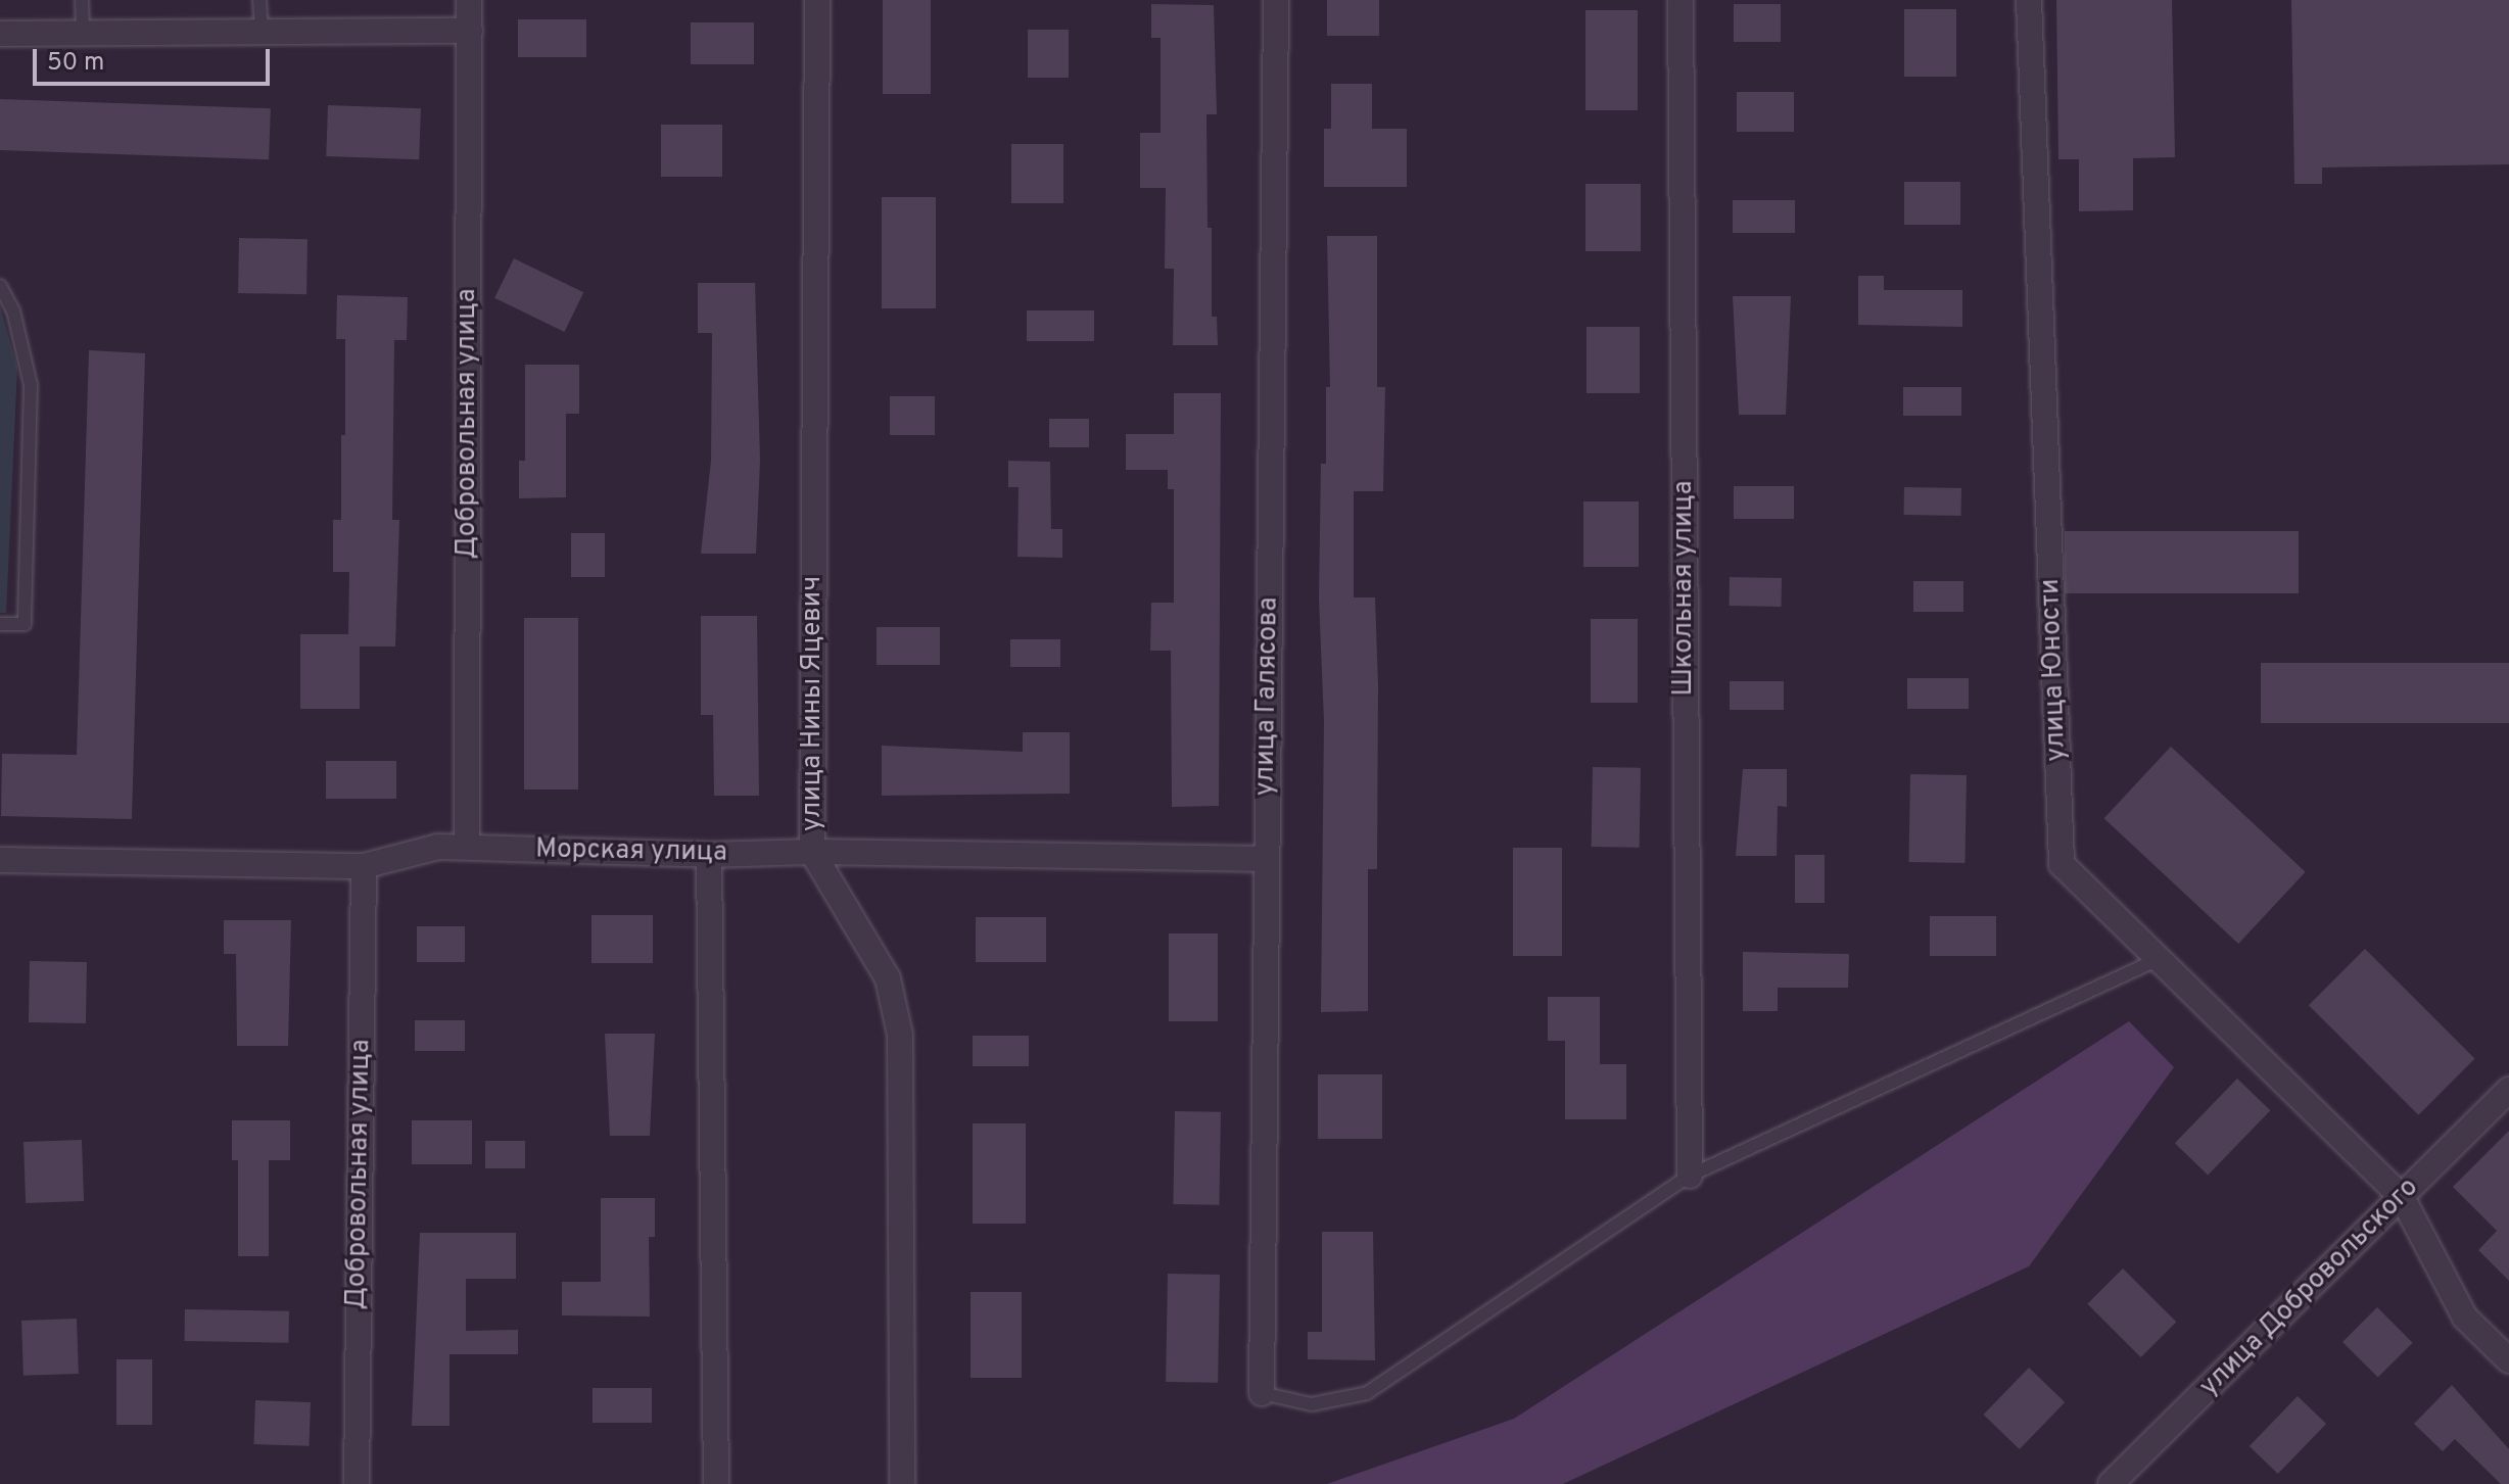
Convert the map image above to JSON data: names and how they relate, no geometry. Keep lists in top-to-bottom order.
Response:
{
  "streets": {
    "street": [
      "Добровольная улица",
      "Школьная улица",
      "улица Юности",
      "улица Галясова",
      "улица Нины Яцевич",
      "Морская улица",
      "улица Добровольского"
    ]
  },
  "crossings": [
    ["Добровольная улица", "Морская улица"],
    ["улица Юности", "улица Добровольского"],
    ["улица Галясова", "Морская улица"],
    ["улица Нины Яцевич", "Морская улица"]
  ],
  "scale_bar": "50 m"
}
